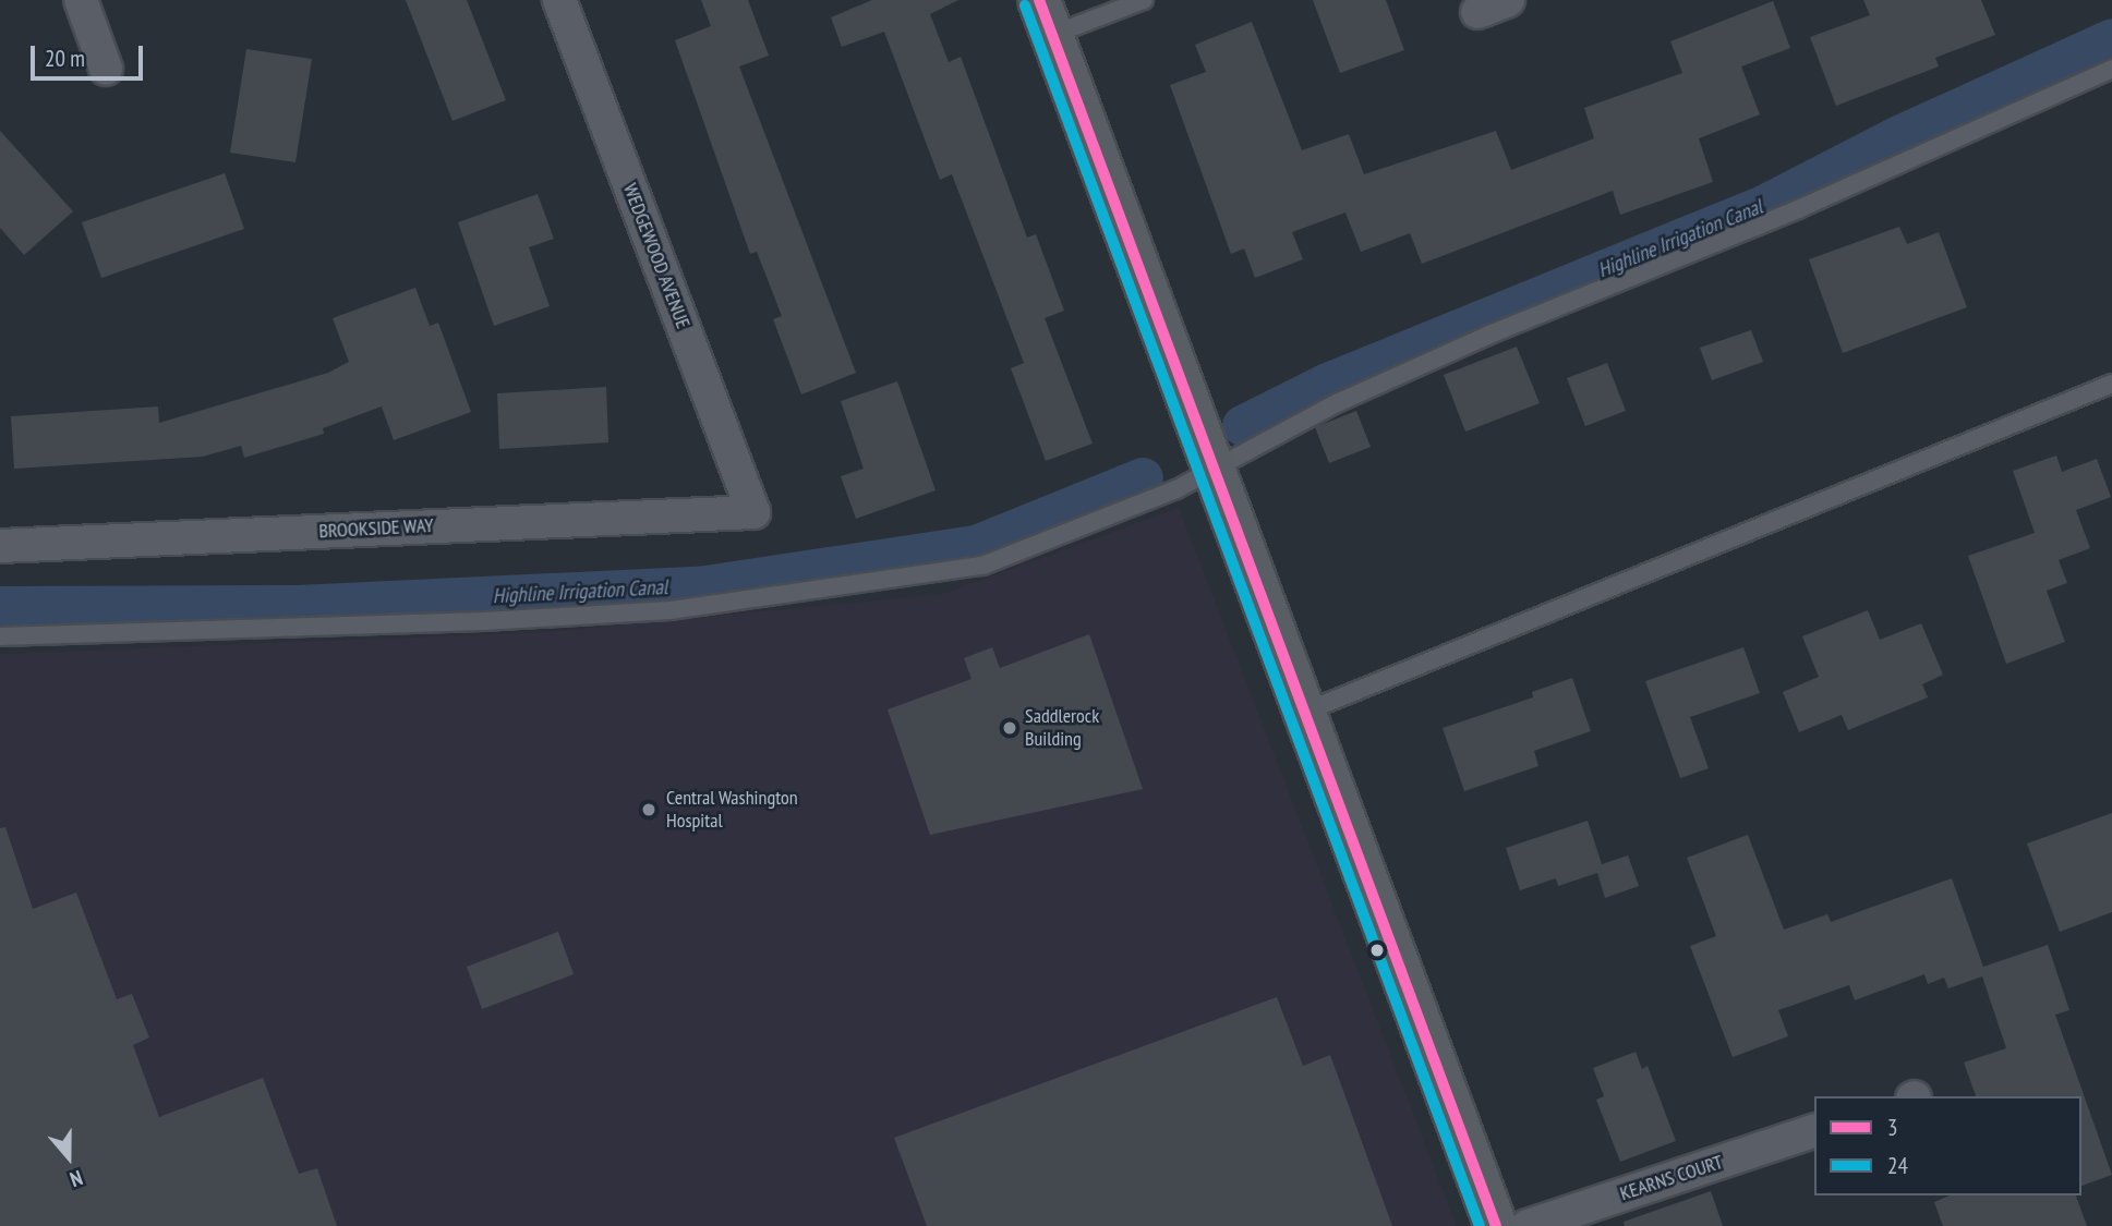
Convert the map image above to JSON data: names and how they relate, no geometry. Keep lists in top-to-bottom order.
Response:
{
  "streets": {
    "street": ["WEDGEWOOD AVENUE", "BROOKSIDE WAY", "KEARNS COURT"]
  },
  "crossings": [
    ["WEDGEWOOD AVENUE", "BROOKSIDE WAY"]
  ],
  "water": ["Highline Irrigation Canal"],
  "places": ["Saddlerock Building", "Central Washington Hospital"],
  "lines": ["transit line 3", "transit line 24"],
  "legend": ["3", "24"],
  "scale_bar": "20 m",
  "north": "bottom"
}
